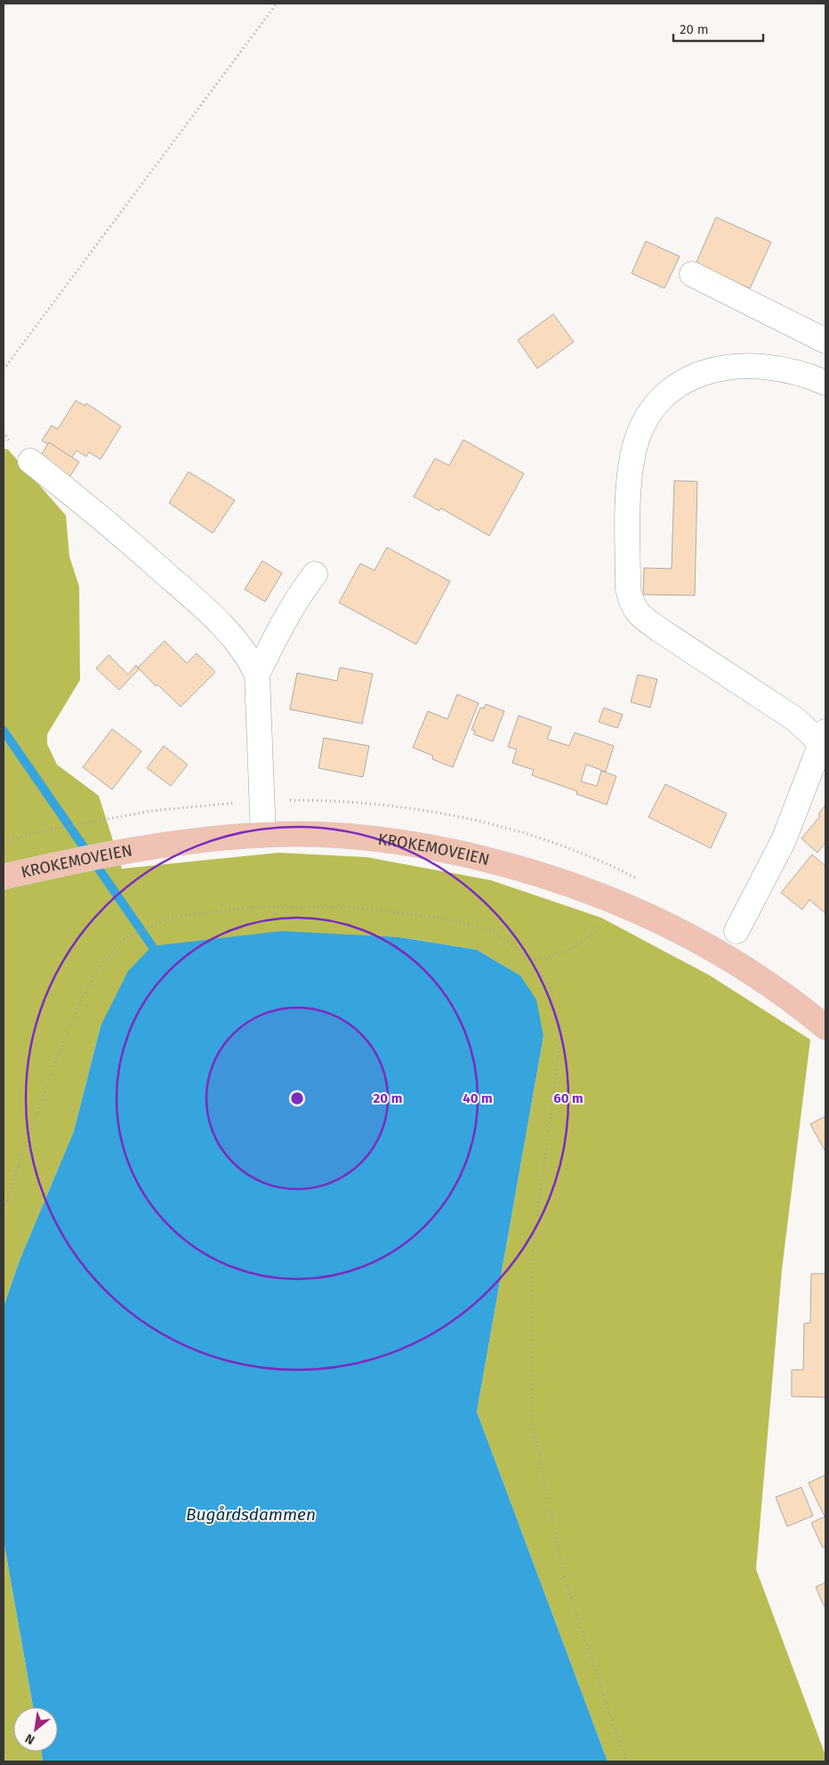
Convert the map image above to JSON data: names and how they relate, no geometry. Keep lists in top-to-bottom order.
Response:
{
  "streets": {
    "main road": ["KROKEMOVEIEN"]
  },
  "water": ["Bugårdsdammen"],
  "scale_bar": "20 m",
  "north": "bottom left",
  "rings": ["20 m", "40 m", "60 m"]
}
